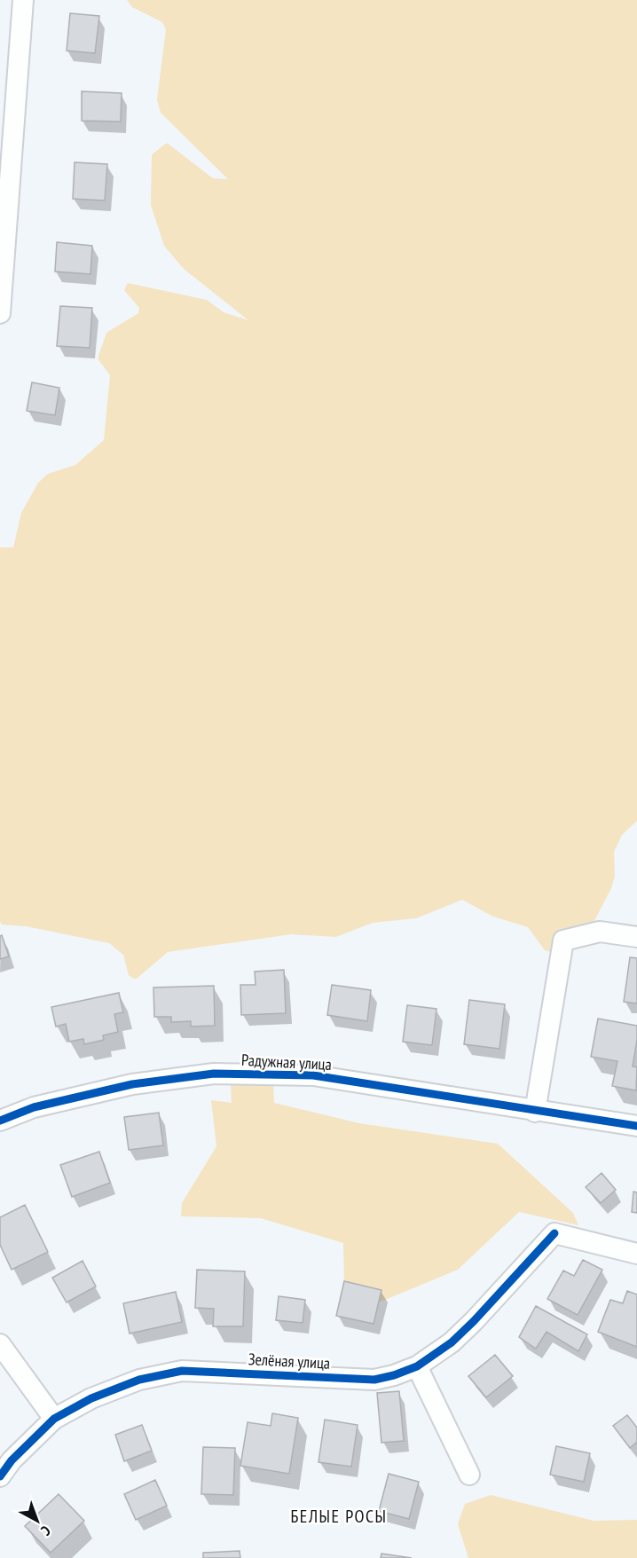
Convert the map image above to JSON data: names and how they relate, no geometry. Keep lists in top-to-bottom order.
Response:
{
  "streets": {
    "street": ["Радужная улица", "Зелёная улица"]
  },
  "districts": ["БЕЛЫЕ РОСЫ"],
  "north": "bottom right"
}
